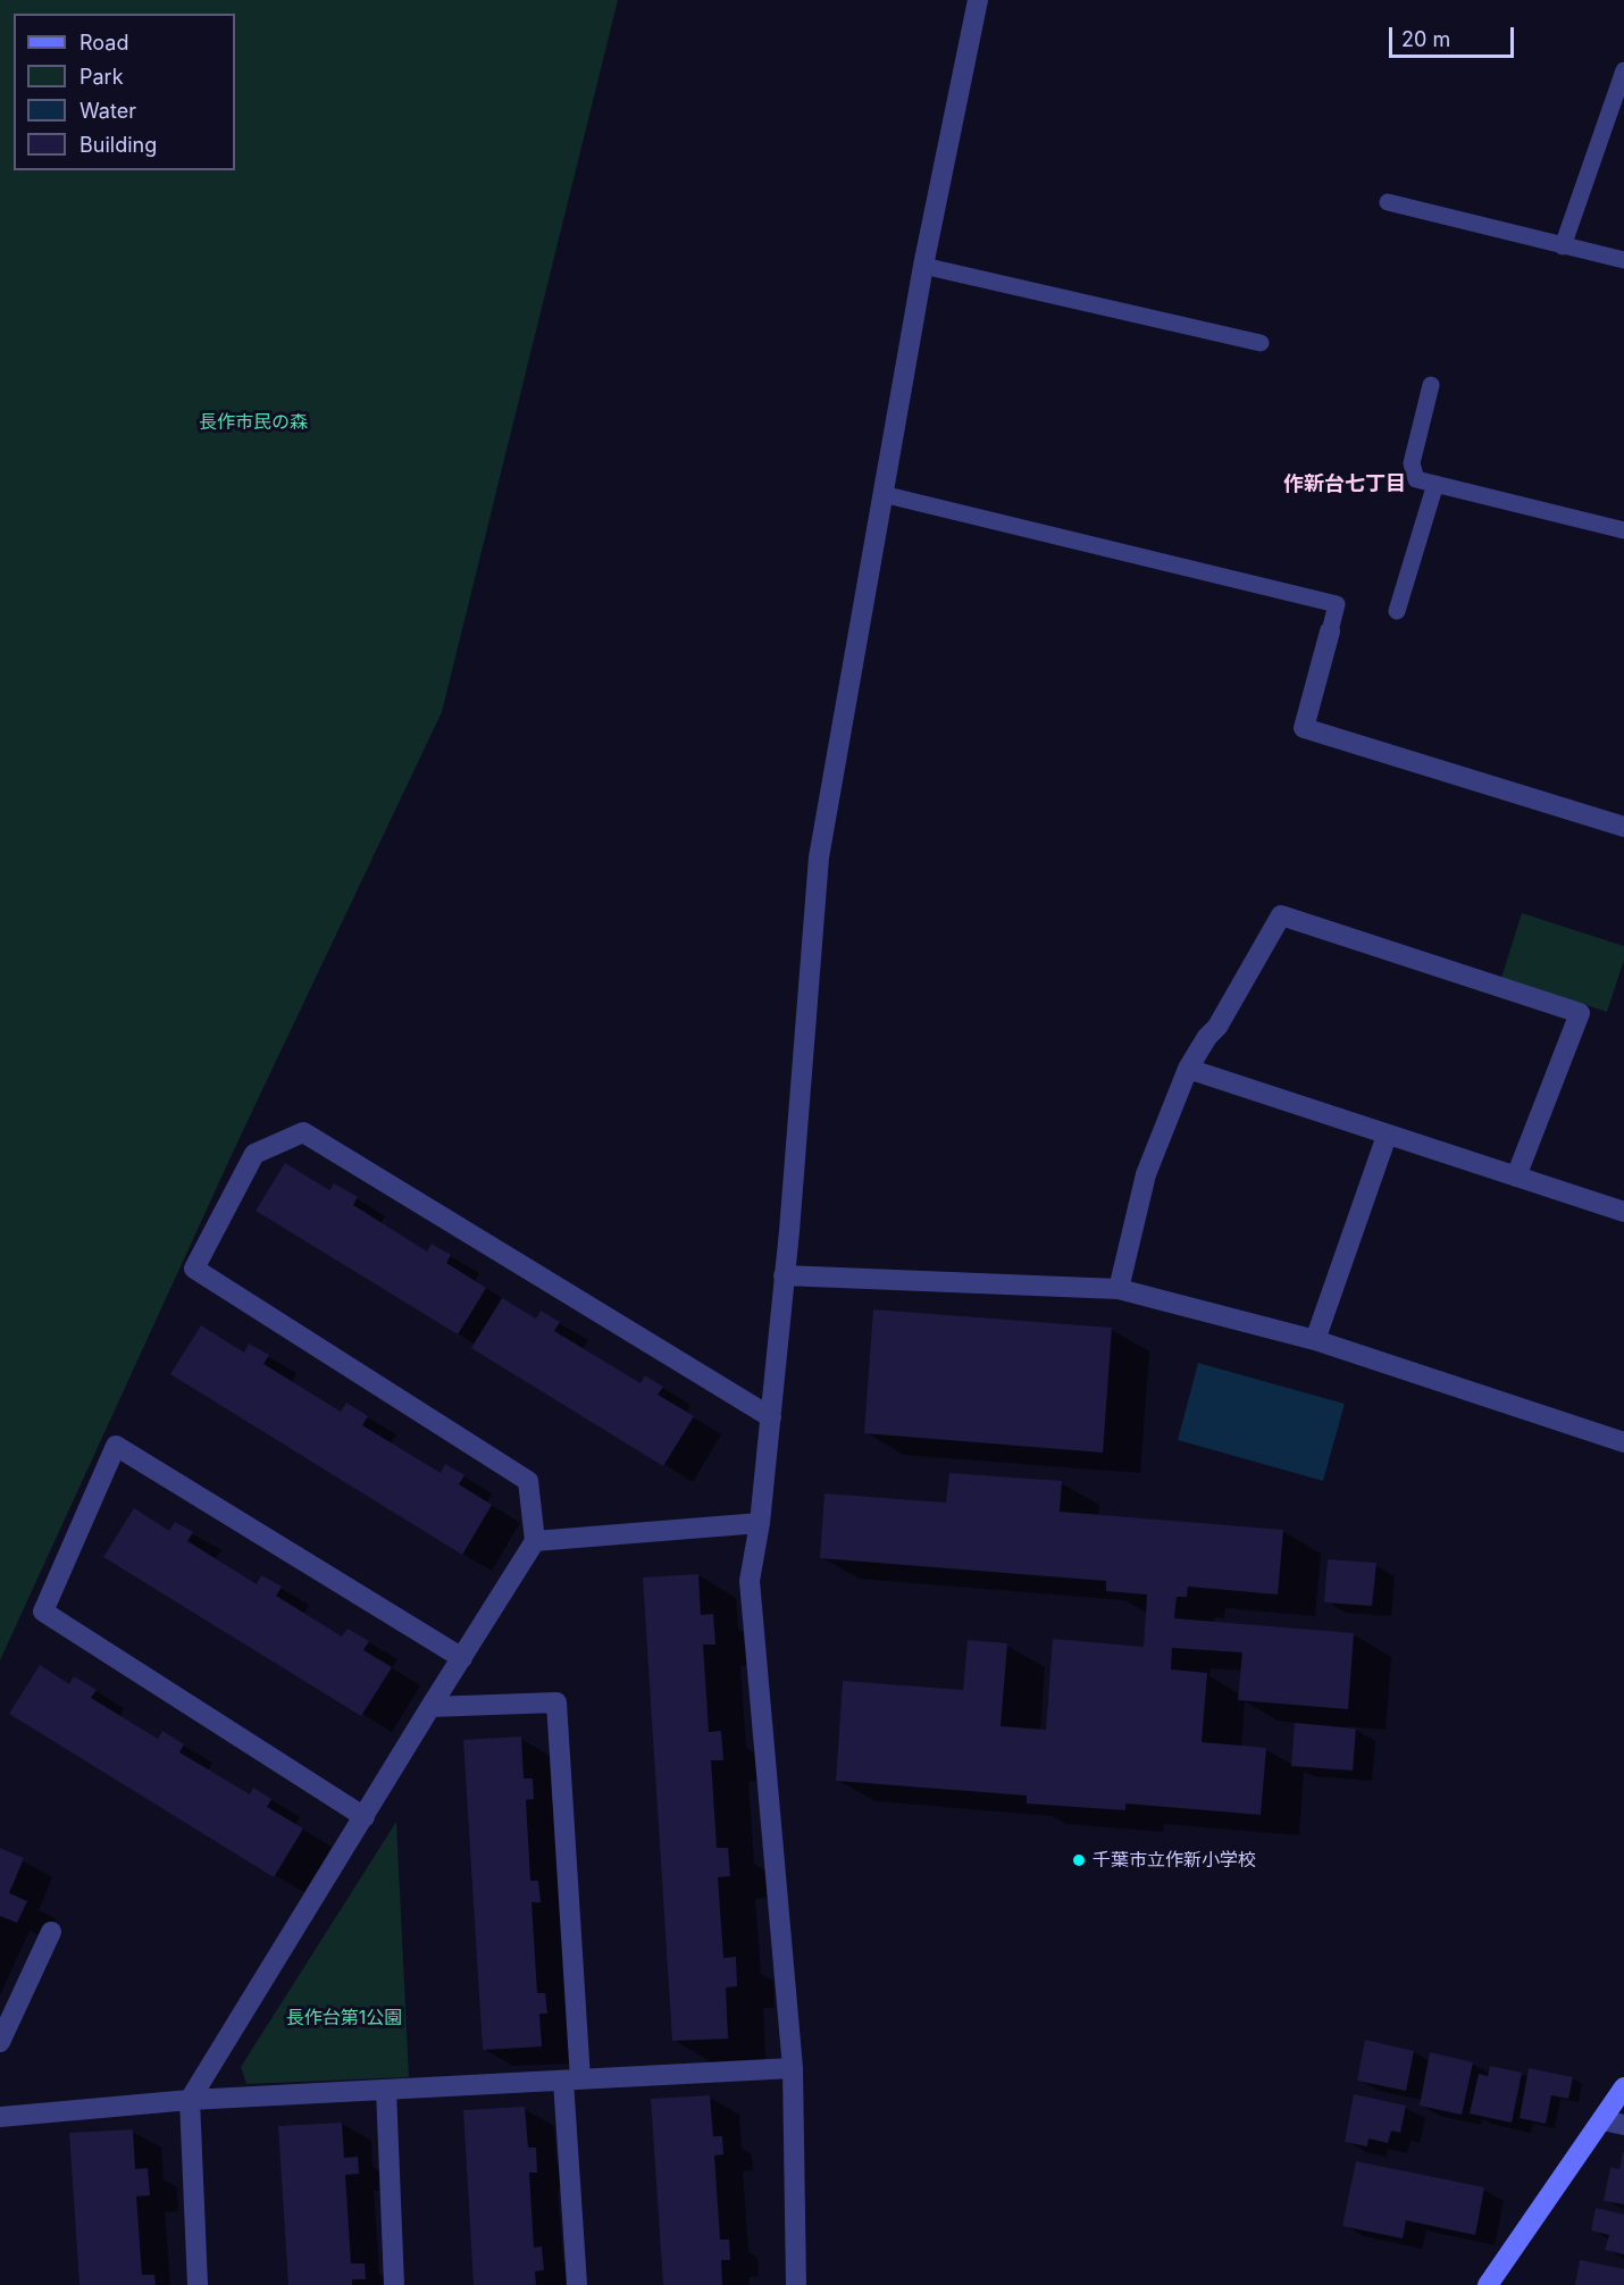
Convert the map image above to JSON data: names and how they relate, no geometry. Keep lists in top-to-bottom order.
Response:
{
  "districts": ["作新台七丁目"],
  "parks": ["長作市民の森", "長作台第1公園"],
  "places": ["千葉市立作新小学校"],
  "legend": [
    "Road",
    "Park",
    "Water",
    "Building"
  ],
  "scale_bar": "20 m"
}
